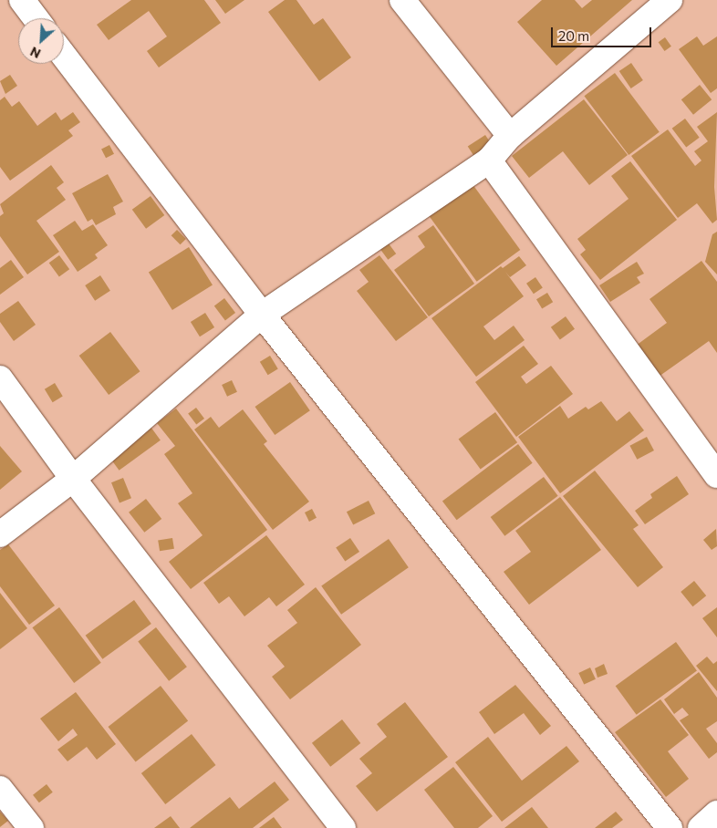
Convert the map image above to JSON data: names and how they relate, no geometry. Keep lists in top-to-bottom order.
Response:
{
  "scale_bar": "20 m",
  "north": "bottom left"
}
